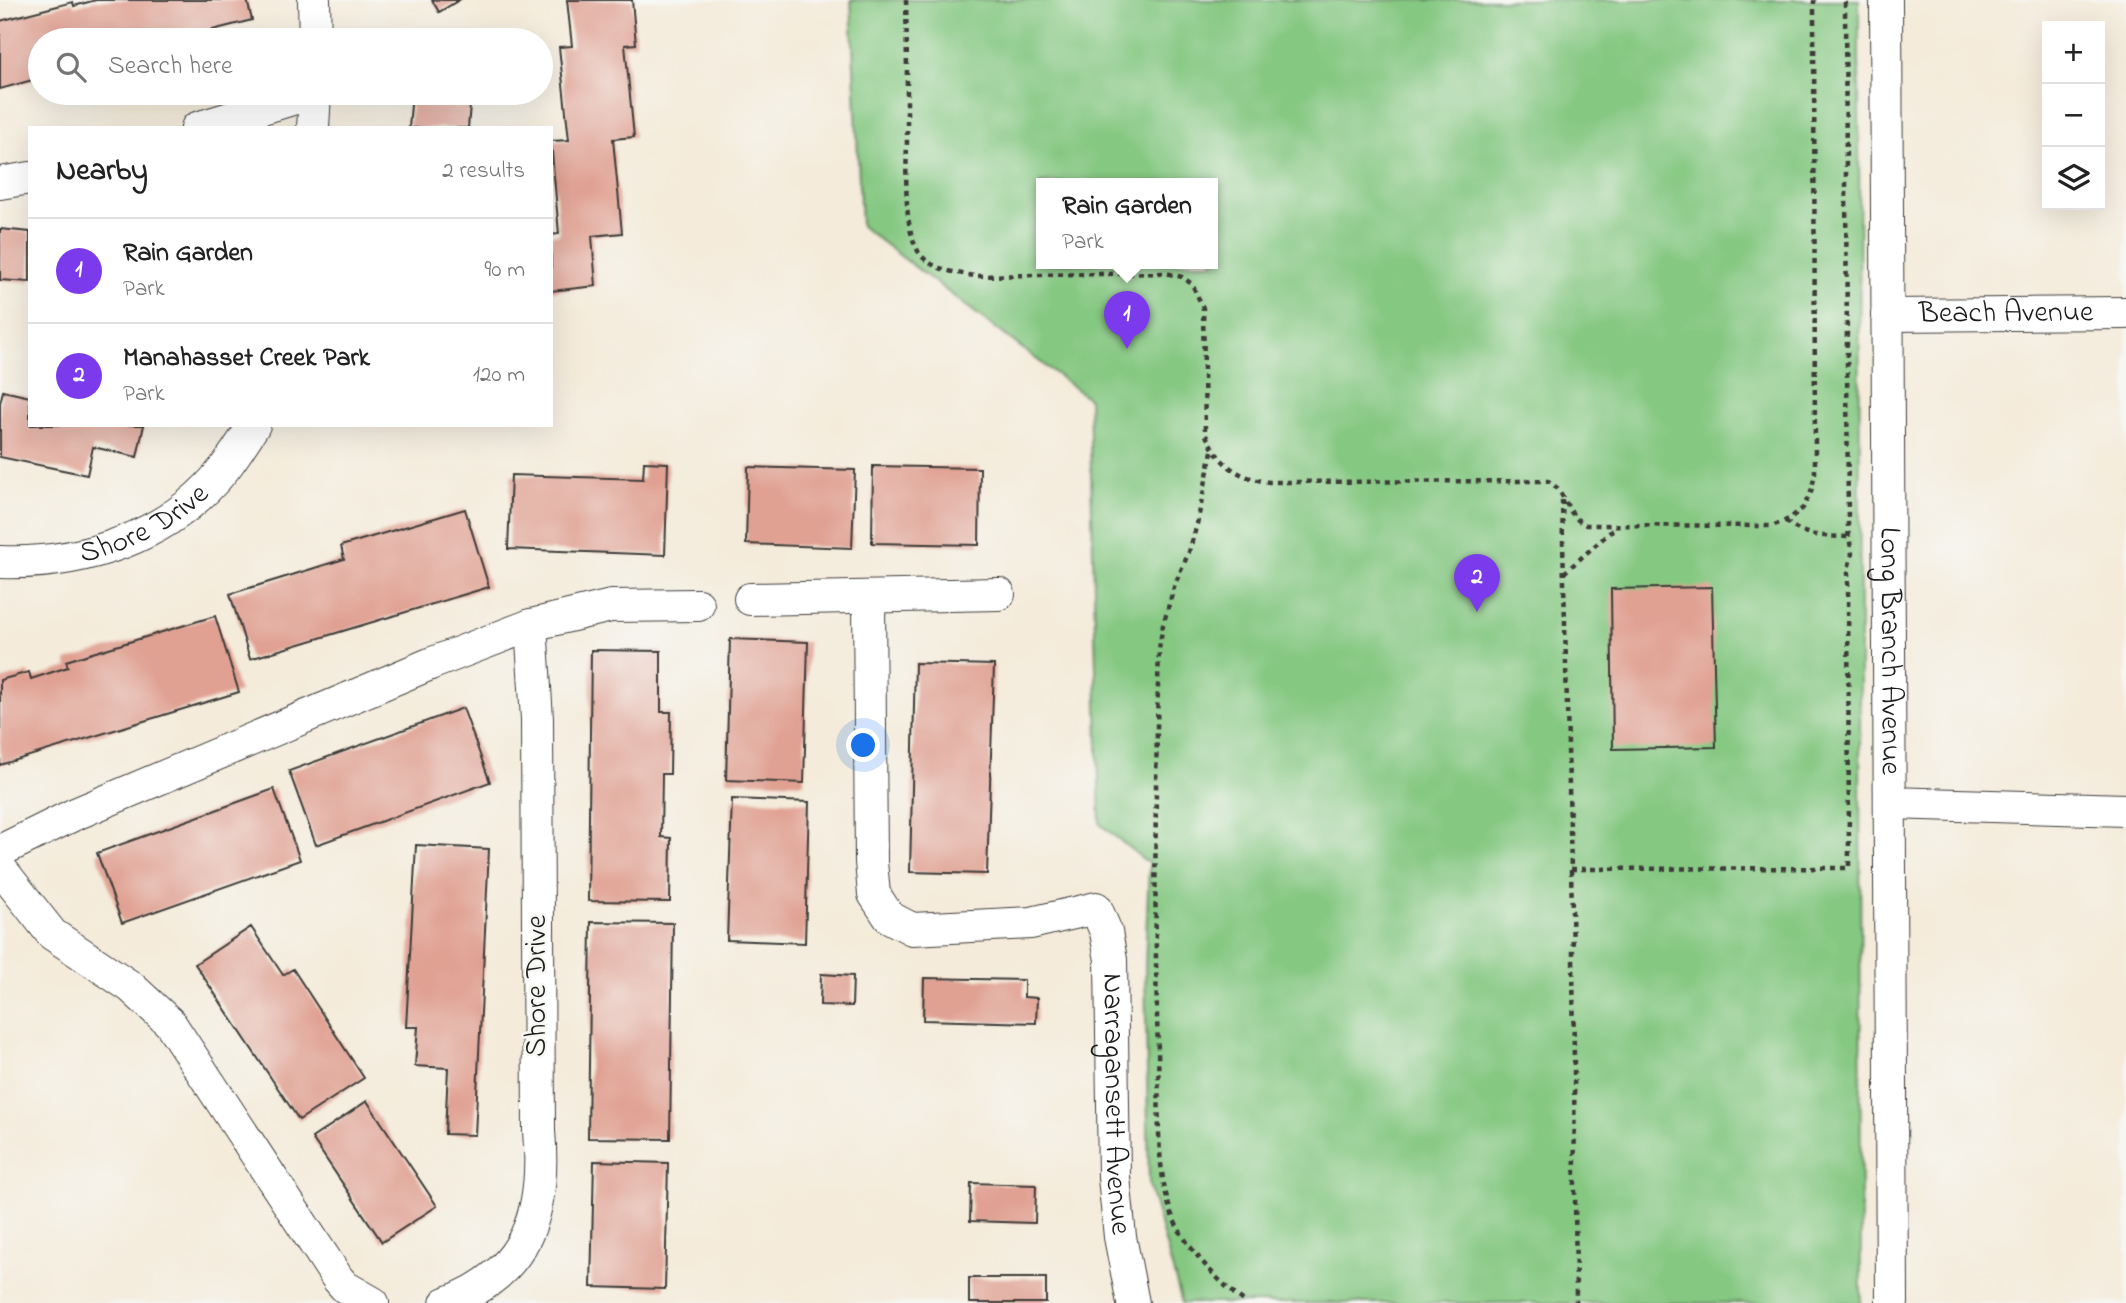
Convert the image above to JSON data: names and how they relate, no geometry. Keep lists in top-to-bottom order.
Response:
{
  "streets": {
    "street": [
      "Beach Avenue",
      "Shore Drive",
      "Long Branch Avenue",
      "Narragansett Avenue"
    ]
  },
  "crossings": [
    ["Beach Avenue", "Long Branch Avenue"]
  ],
  "page": {
    "map_buttons": ["+", "−"],
    "search": "Search here",
    "heading": ["Nearby", "2 results"],
    "popup": ["Rain Garden", "Park"],
    "list": [
      {
        "mark": "1",
        "name": "Rain Garden",
        "note": "Park",
        "value": "90 m"
      },
      {
        "mark": "2",
        "name": "Manahasset Creek Park",
        "note": "Park",
        "value": "120 m"
      }
    ],
    "pins": ["1", "2"]
  }
}
